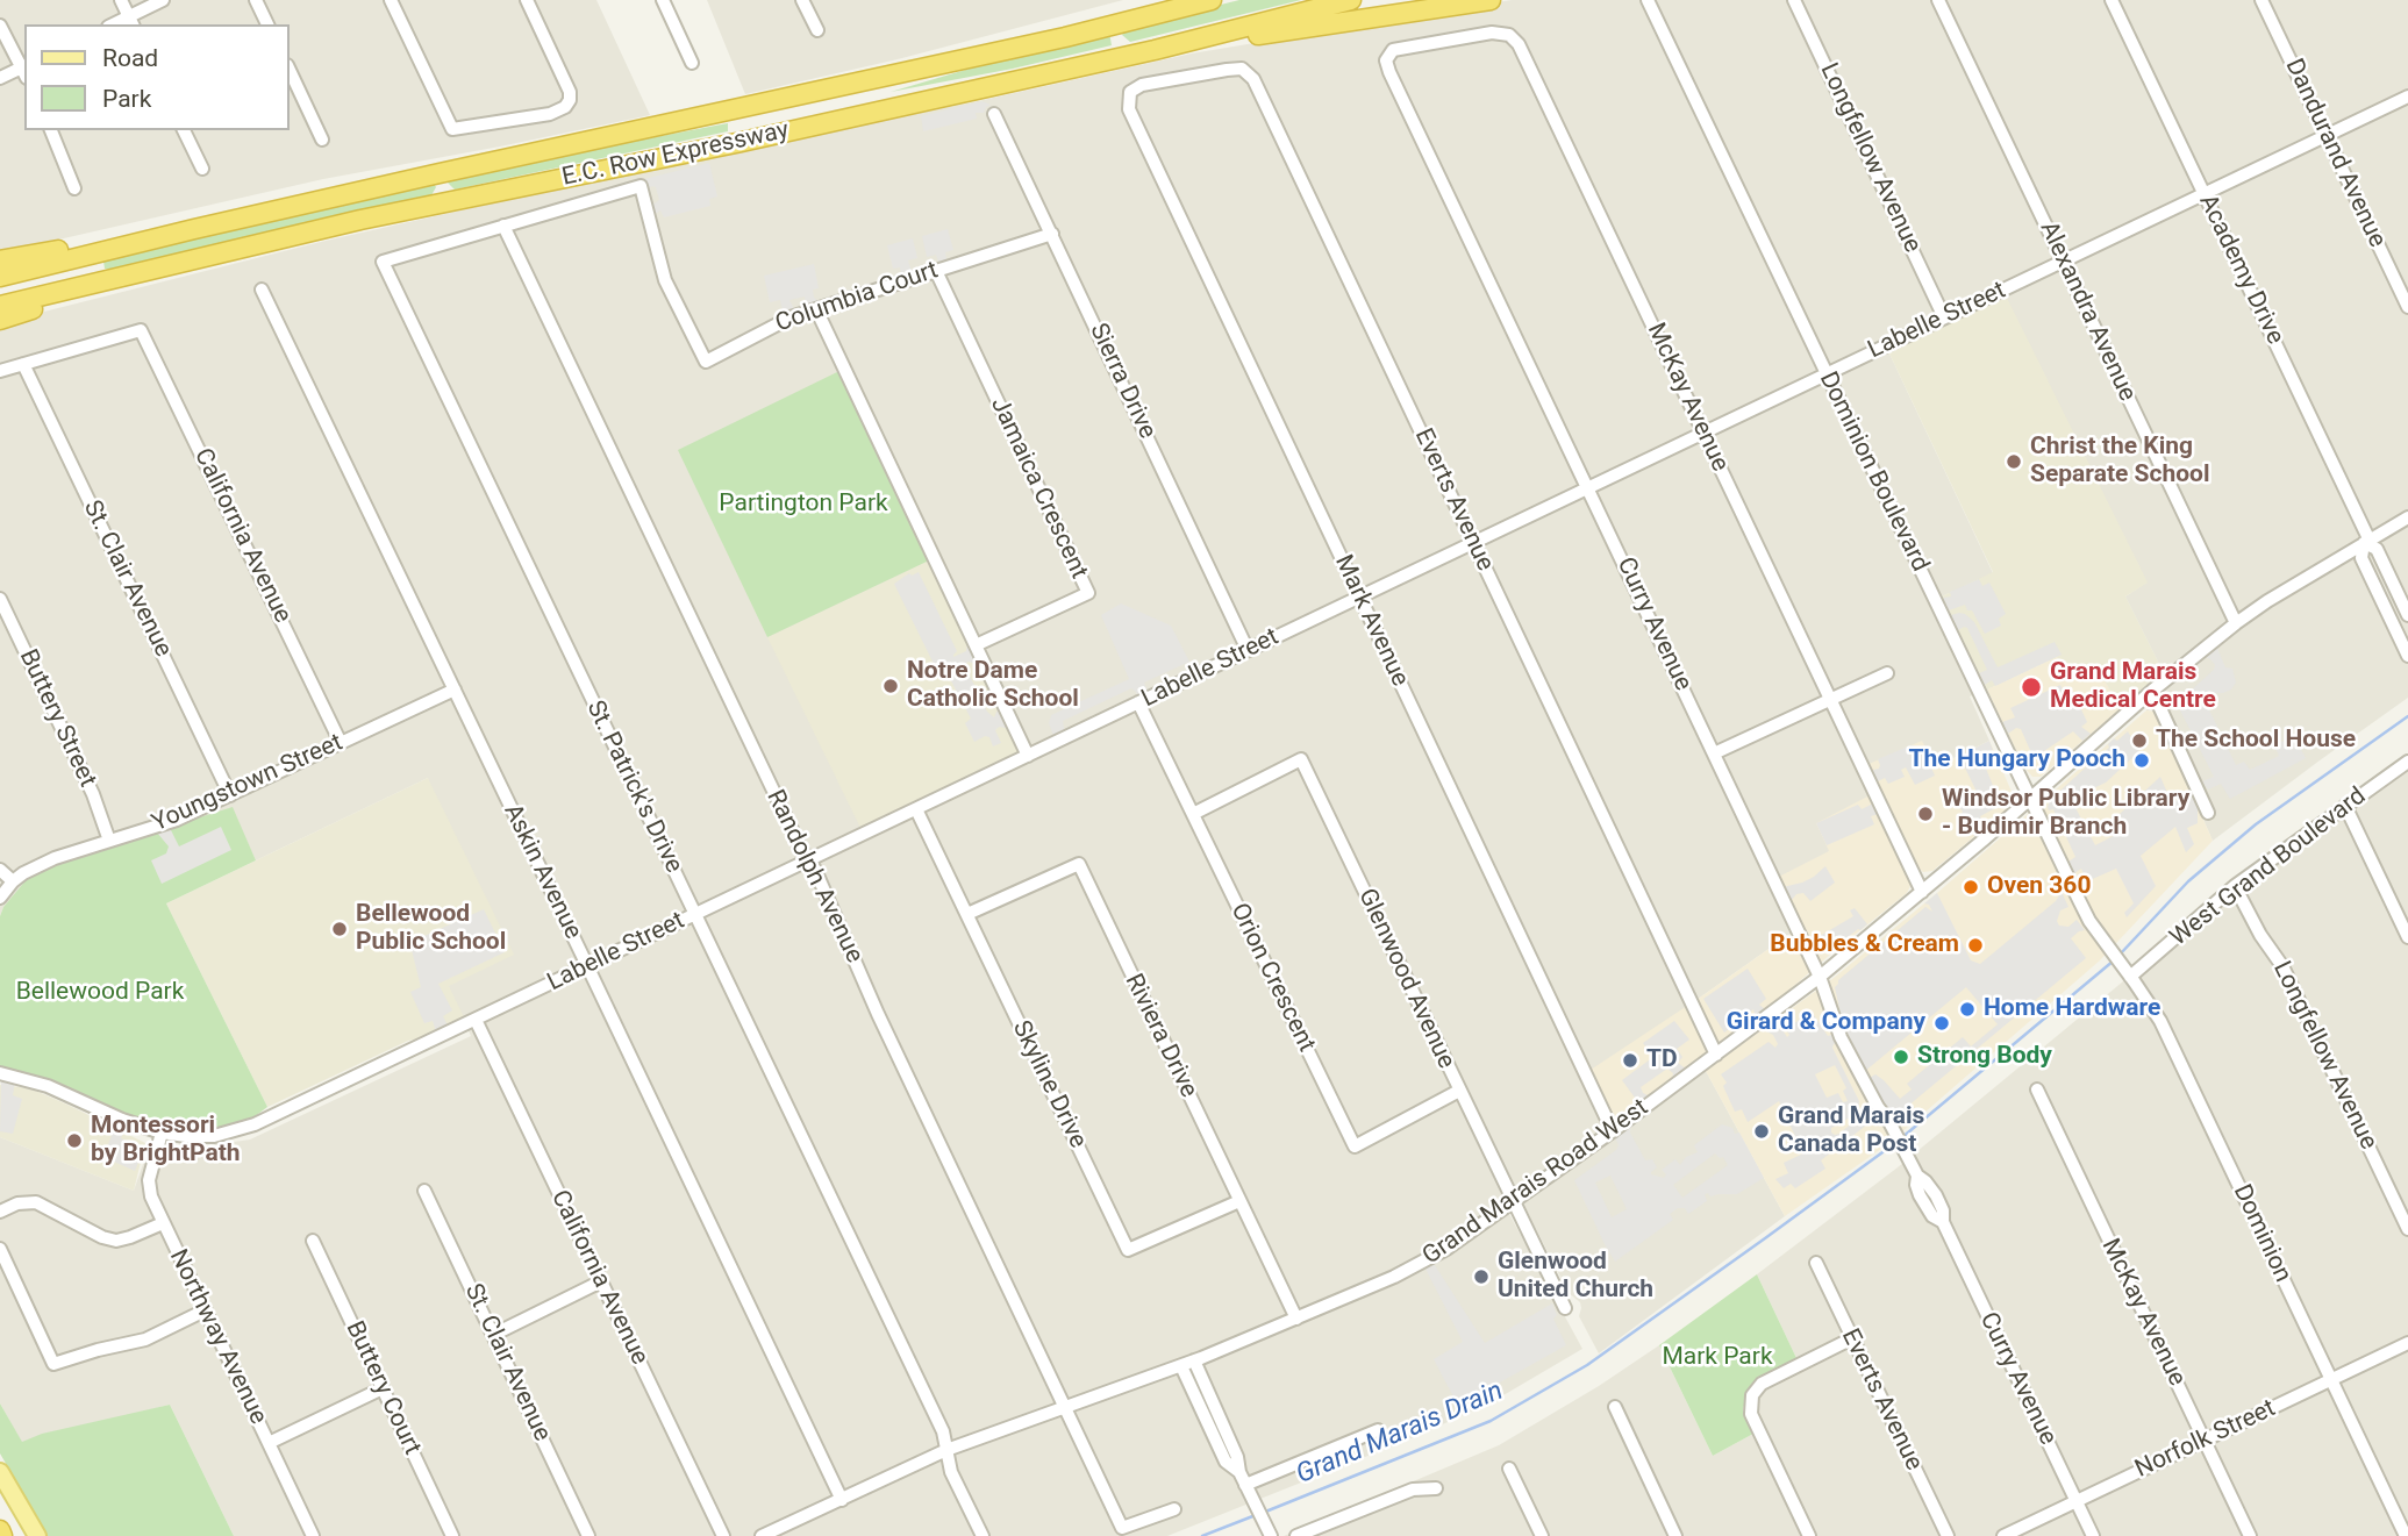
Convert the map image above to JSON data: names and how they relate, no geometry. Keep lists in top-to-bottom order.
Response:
{
  "streets": {
    "highway": ["E.C. Row Expressway"],
    "street": [
      "Dandurand Avenue",
      "Longfellow Avenue",
      "Academy Drive",
      "Columbia Court",
      "Alexandra Avenue",
      "Labelle Street",
      "Sierra Drive",
      "McKay Avenue",
      "Dominion Boulevard",
      "Jamaica Crescent",
      "Everts Avenue",
      "California Avenue",
      "St. Clair Avenue",
      "Mark Avenue",
      "Curry Avenue",
      "Buttery Street",
      "Youngstown Street",
      "St. Patrick's Drive",
      "West Grand Boulevard",
      "Askin Avenue",
      "Randolph Avenue",
      "Orion Crescent",
      "Glenwood Avenue",
      "Riviera Drive",
      "Skyline Drive",
      "Grand Marais Road West",
      "Dominion",
      "Northway Avenue",
      "Buttery Court",
      "Norfolk Street"
    ]
  },
  "crossings": [
    ["Dandurand Avenue", "Labelle Street"],
    ["Longfellow Avenue", "Labelle Street"],
    ["Longfellow Avenue", "West Grand Boulevard"],
    ["Academy Drive", "Labelle Street"],
    ["Academy Drive", "Grand Marais Road West"],
    ["Columbia Court", "Sierra Drive"],
    ["Columbia Court", "Jamaica Crescent"],
    ["Columbia Court", "St. Patrick's Drive"],
    ["Columbia Court", "Randolph Avenue"],
    ["Alexandra Avenue", "Labelle Street"],
    ["Alexandra Avenue", "Grand Marais Road West"],
    ["Labelle Street", "Sierra Drive"],
    ["Labelle Street", "McKay Avenue"],
    ["Labelle Street", "Dominion Boulevard"],
    ["Labelle Street", "Everts Avenue"],
    ["Labelle Street", "California Avenue"],
    ["Labelle Street", "Mark Avenue"],
    ["Labelle Street", "Curry Avenue"],
    ["Labelle Street", "St. Patrick's Drive"],
    ["Labelle Street", "Askin Avenue"],
    ["Labelle Street", "Randolph Avenue"],
    ["Labelle Street", "Orion Crescent"],
    ["Labelle Street", "Skyline Drive"],
    ["Labelle Street", "Northway Avenue"],
    ["McKay Avenue", "Curry Avenue"],
    ["McKay Avenue", "Grand Marais Road West"],
    ["McKay Avenue", "Norfolk Street"],
    ["Dominion Boulevard", "Grand Marais Road West"],
    ["Dominion Boulevard", "Dominion"],
    ["Everts Avenue", "Mark Avenue"],
    ["Everts Avenue", "Grand Marais Road West"],
    ["California Avenue", "St. Clair Avenue"],
    ["California Avenue", "Youngstown Street"],
    ["St. Clair Avenue", "Youngstown Street"],
    ["Mark Avenue", "Grand Marais Road West"],
    ["Curry Avenue", "Grand Marais Road West"],
    ["Curry Avenue", "Norfolk Street"],
    ["Buttery Street", "Youngstown Street"],
    ["Youngstown Street", "Askin Avenue"],
    ["St. Patrick's Drive", "Randolph Avenue"],
    ["St. Patrick's Drive", "Grand Marais Road West"],
    ["West Grand Boulevard", "Dominion"],
    ["Askin Avenue", "Grand Marais Road West"],
    ["Randolph Avenue", "Grand Marais Road West"],
    ["Orion Crescent", "Glenwood Avenue"],
    ["Glenwood Avenue", "Grand Marais Road West"],
    ["Riviera Drive", "Skyline Drive"],
    ["Riviera Drive", "Grand Marais Road West"],
    ["Dominion", "Norfolk Street"]
  ],
  "water": ["Grand Marais Drain"],
  "parks": ["Partington Park", "Bellewood Park", "Mark Park"],
  "places": [
    "Christ the King Separate School",
    "Notre Dame Catholic School",
    "Grand Marais Medical Centre",
    "The School House",
    "The Hungary Pooch",
    "Windsor Public Library - Budimir Branch",
    "Oven 360",
    "Bellewood Public School",
    "Bubbles & Cream",
    "Home Hardware",
    "Girard & Company",
    "Strong Body",
    "TD",
    "Grand Marais Canada Post",
    "Montessori by BrightPath",
    "Glenwood United Church"
  ],
  "legend": ["Road", "Park"]
}
